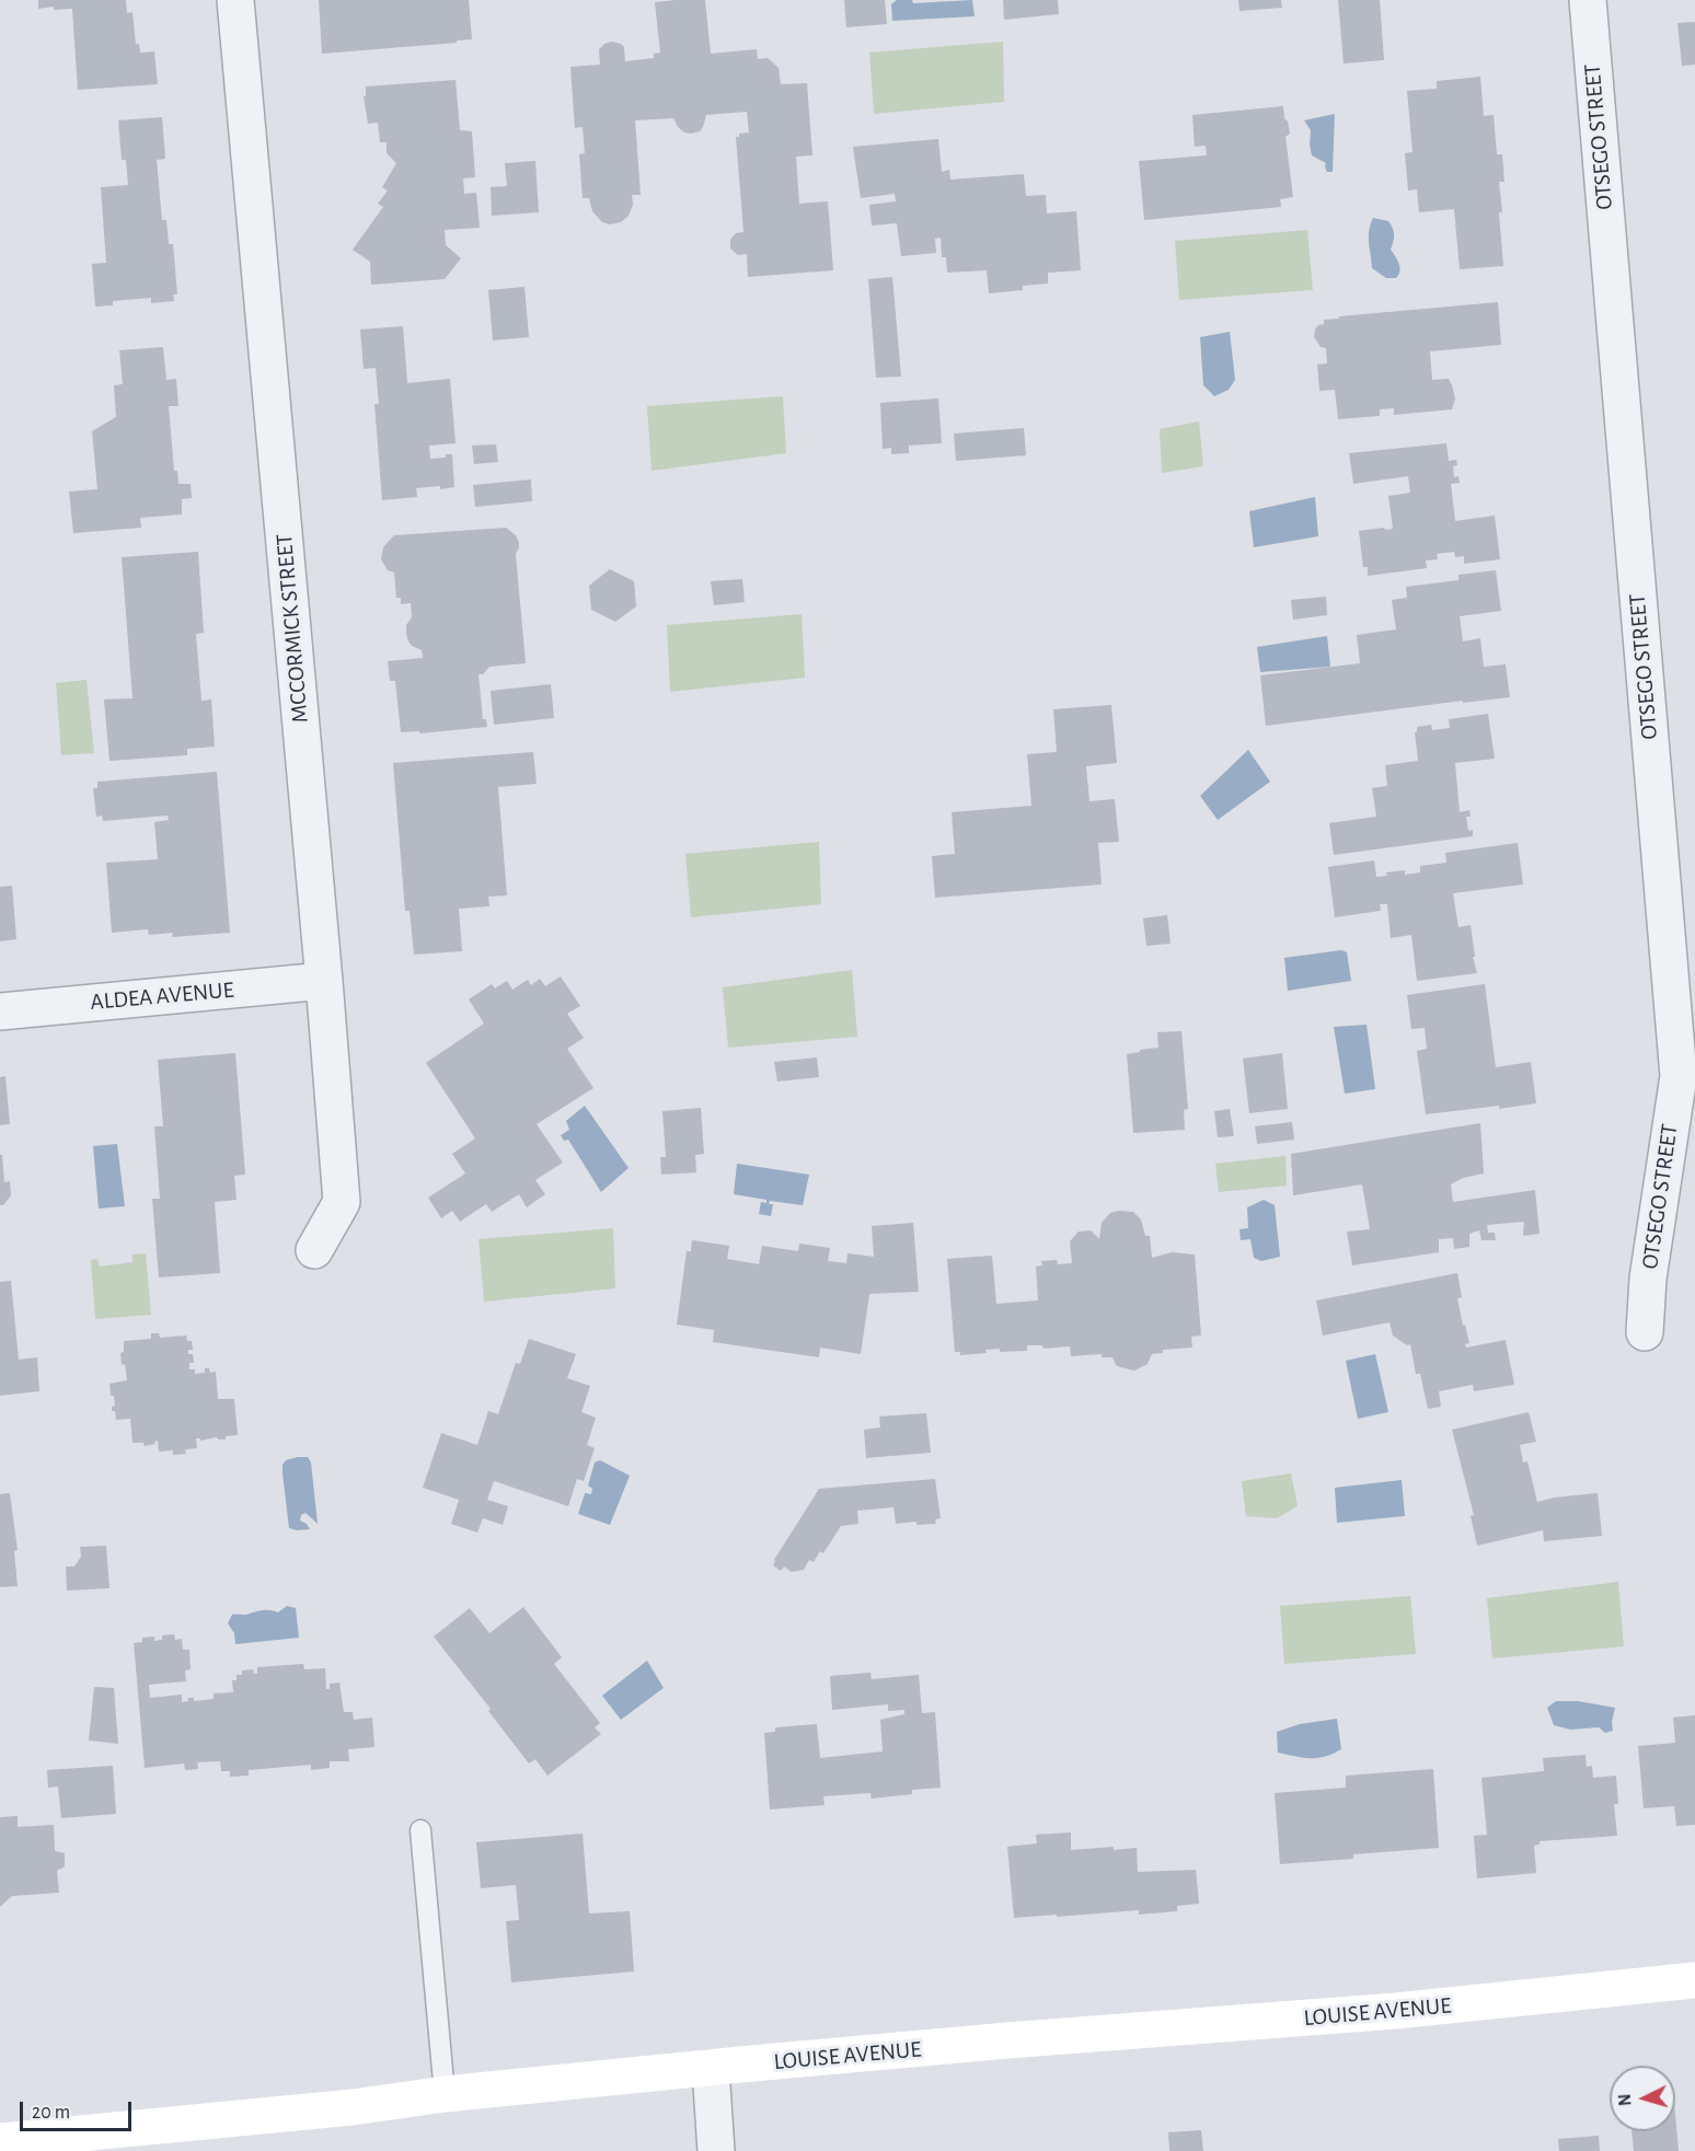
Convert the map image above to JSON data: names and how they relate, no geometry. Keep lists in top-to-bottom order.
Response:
{
  "streets": {
    "street": [
      "OTSEGO STREET",
      "MCCORMICK STREET",
      "ALDEA AVENUE",
      "LOUISE AVENUE"
    ]
  },
  "crossings": [
    ["MCCORMICK STREET", "ALDEA AVENUE"]
  ],
  "scale_bar": "20 m",
  "north": "left"
}
